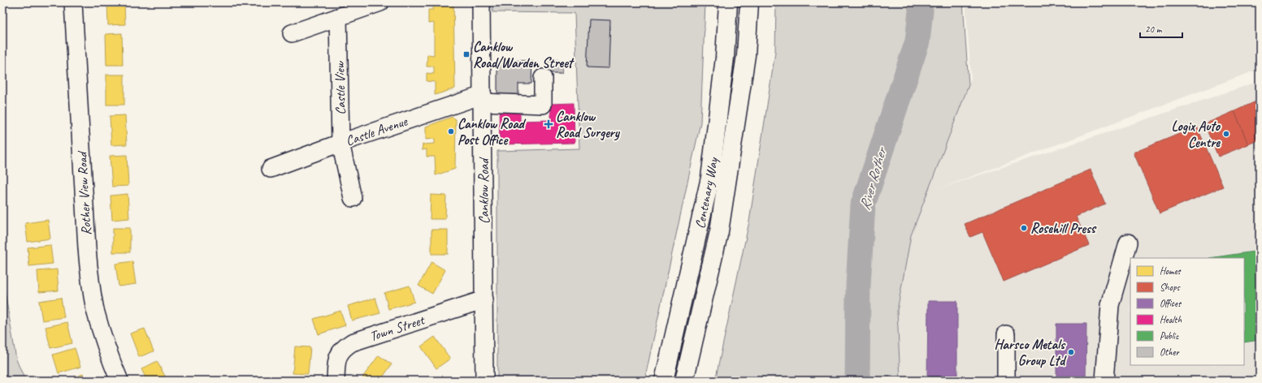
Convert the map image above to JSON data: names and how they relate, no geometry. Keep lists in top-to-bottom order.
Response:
{
  "streets": {
    "main road": ["Centenary Way"],
    "street": [
      "Castle View",
      "Castle Avenue",
      "Canklow Road",
      "Rother View Road",
      "Town Street"
    ]
  },
  "crossings": [
    ["Castle View", "Castle Avenue"],
    ["Castle Avenue", "Canklow Road"],
    ["Canklow Road", "Town Street"]
  ],
  "water": ["River Rother"],
  "places": {
    "transit": ["Canklow Road/Warden Street"],
    "health": ["Canklow Road Surgery"],
    "other": [
      "Canklow Road Post Office",
      "Logix Auto Centre",
      "Rosehill Press",
      "Harsco Metals Group Ltd"
    ]
  },
  "legend": [
    "Homes",
    "Shops",
    "Offices",
    "Health",
    "Public",
    "Other"
  ],
  "scale_bar": "20 m"
}
